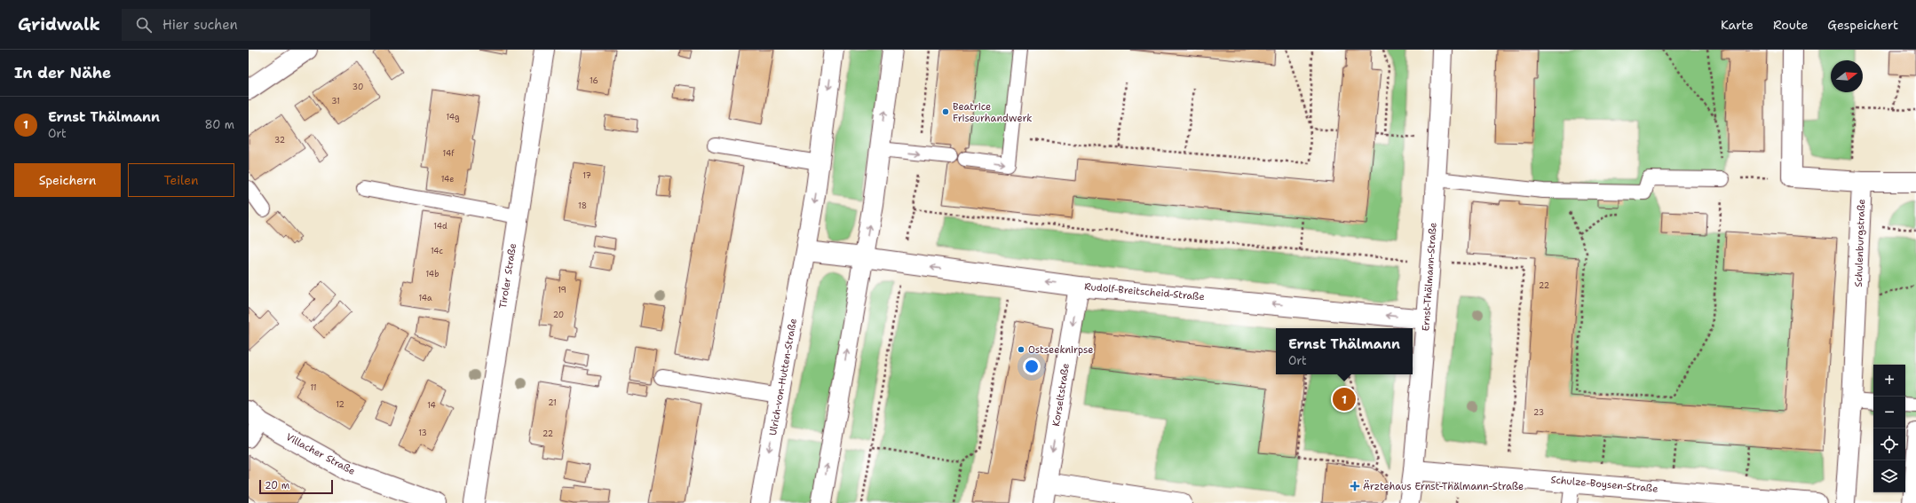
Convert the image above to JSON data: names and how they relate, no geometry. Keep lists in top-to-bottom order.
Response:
{
  "streets": {
    "street": [
      "Schulenburgstraße",
      "Tiroler Straße",
      "Ernst-Thälmann-Straße",
      "Rudolf-Breitscheid-Straße",
      "Ulrich-von-Hutten-Straße",
      "Korseltstraße",
      "Villacher Straße",
      "Schulze-Boysen-Straße"
    ]
  },
  "crossings": [
    ["Ernst-Thälmann-Straße", "Rudolf-Breitscheid-Straße"],
    ["Ernst-Thälmann-Straße", "Schulze-Boysen-Straße"],
    ["Rudolf-Breitscheid-Straße", "Korseltstraße"]
  ],
  "one_way": ["Rudolf-Breitscheid-Straße", "Korseltstraße"],
  "places": {
    "other": ["Beatrice Friseurhandwerk", "Ostseeknirpse"],
    "health": ["Ärztehaus Ernst-Thälmann-Straße"]
  },
  "house_numbers": [
    "16",
    "30",
    "31",
    "14g",
    "32",
    "14f",
    "17",
    "14e",
    "18",
    "14d",
    "14c",
    "14b",
    "22",
    "19",
    "14a",
    "20",
    "11",
    "21",
    "12",
    "14",
    "23",
    "13",
    "22"
  ],
  "scale_bar": "20 m",
  "north": "right",
  "page": {
    "header": "Gridwalk",
    "search": "Hier suchen",
    "nav": ["Karte", "Route", "Gespeichert"],
    "heading": "In der Nähe",
    "list": [
      {
        "mark": "1",
        "name": "Ernst Thälmann",
        "note": "Ort",
        "value": "80 m"
      }
    ],
    "buttons": ["Speichern", "Teilen"],
    "popup": ["Ernst Thälmann", "Ort"],
    "map_buttons": ["+", "−"],
    "pins": "1",
    "scale": "20 m"
  }
}
